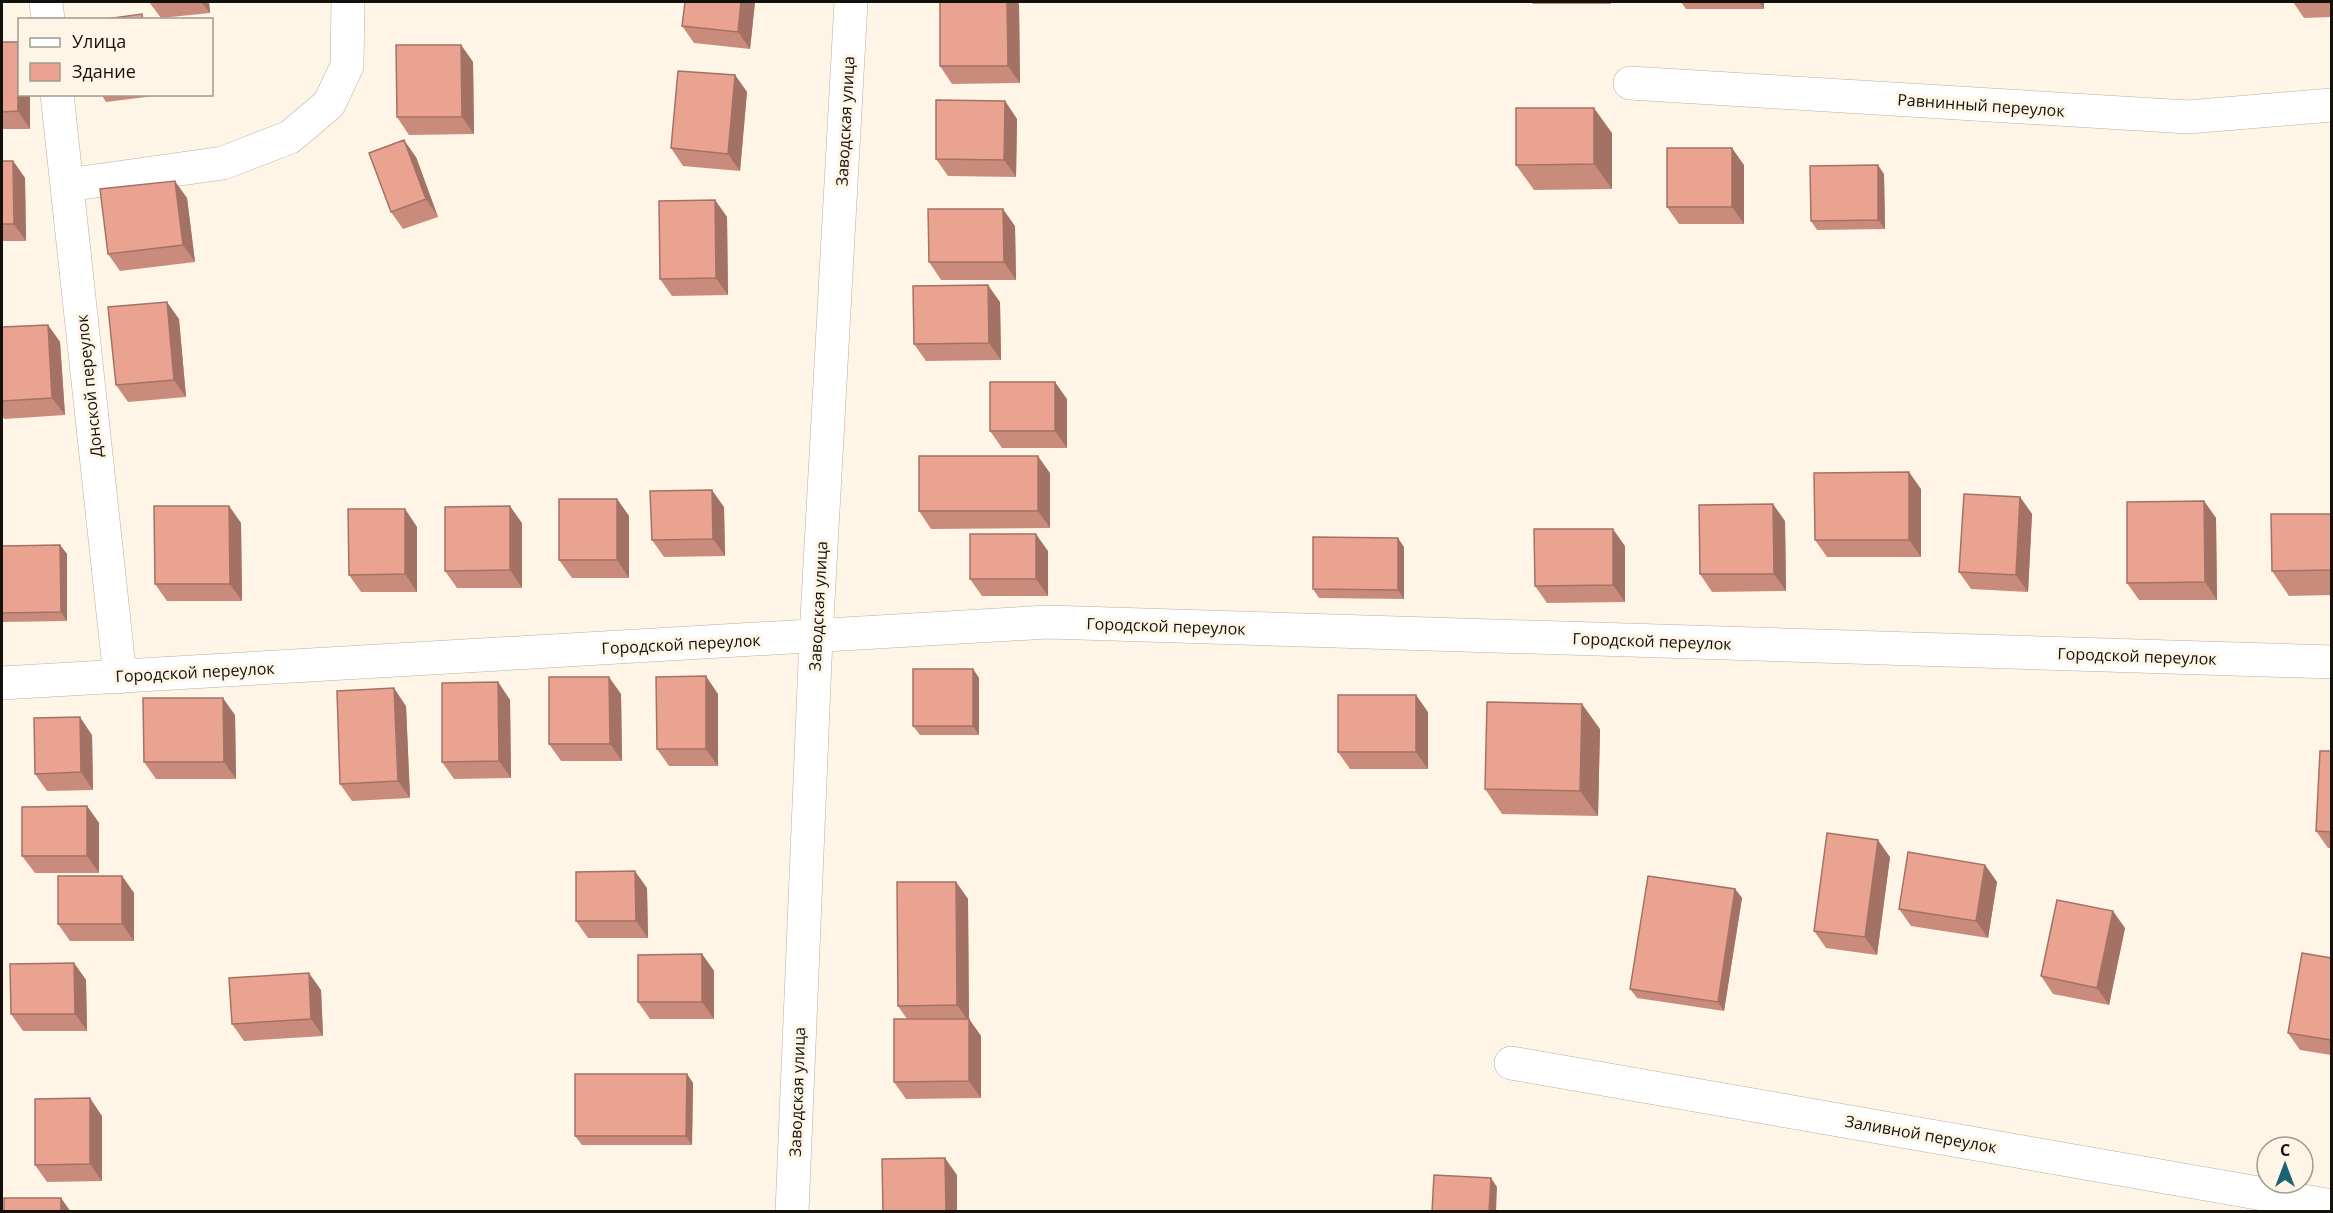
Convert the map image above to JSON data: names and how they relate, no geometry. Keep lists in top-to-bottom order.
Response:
{
  "streets": {
    "street": [
      "Равнинный переулок",
      "Заводская улица",
      "Донской переулок",
      "Городской переулок",
      "Заливной переулок"
    ]
  },
  "crossings": [
    ["Заводская улица", "Городской переулок"],
    ["Донской переулок", "Городской переулок"]
  ],
  "legend": ["Улица", "Здание"],
  "north": "top"
}
